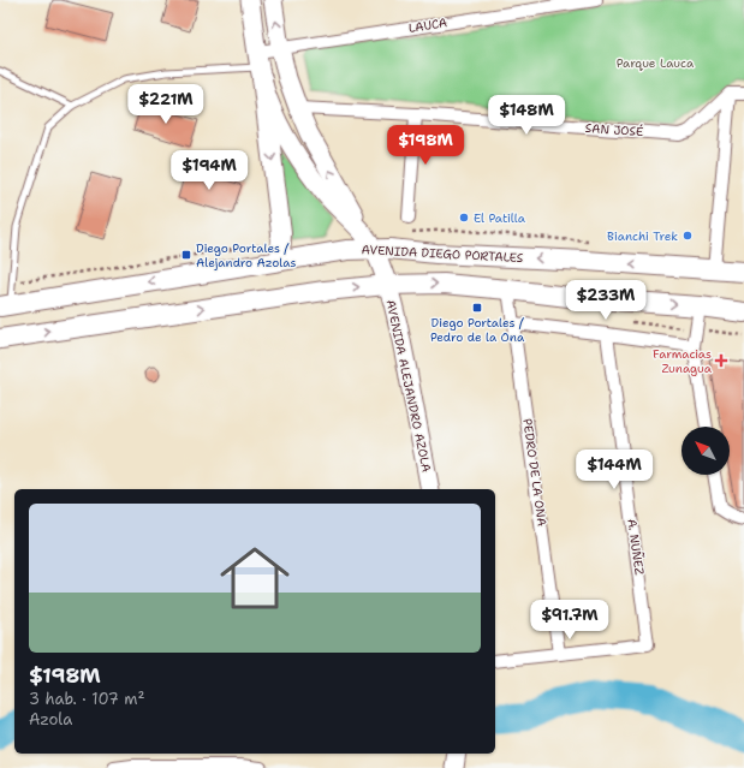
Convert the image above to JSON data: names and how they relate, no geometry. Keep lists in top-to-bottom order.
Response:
{
  "streets": {
    "main road": ["AVENIDA DIEGO PORTALES", "AVENIDA ALEJANDRO AZOLA"],
    "street": [
      "LAUCA",
      "SAN JOSÉ",
      "PEDRO DE LA ONA",
      "A. NUÑEZ"
    ]
  },
  "crossings": [
    ["LAUCA", "AVENIDA ALEJANDRO AZOLA"],
    ["SAN JOSÉ", "AVENIDA ALEJANDRO AZOLA"],
    ["AVENIDA DIEGO PORTALES", "AVENIDA ALEJANDRO AZOLA"],
    ["PEDRO DE LA ONA", "A. NUÑEZ"]
  ],
  "parks": ["Parque Lauca"],
  "places": {
    "other": ["El Patilla", "Bianchi Trek"],
    "transit": ["Diego Portales / Alejandro Azolas", "Diego Portales / Pedro de la Ona"],
    "health": ["Farmacias Zunagua"]
  },
  "north": "top left",
  "page": {
    "price": [
      "$221M",
      "$148M",
      "$198M",
      "$194M",
      "$233M",
      "$144M",
      "$91.7M"
    ],
    "list": [
      {
        "name": "$198M",
        "note": "3 hab. · 107 m² · Azola"
      }
    ]
  }
}
